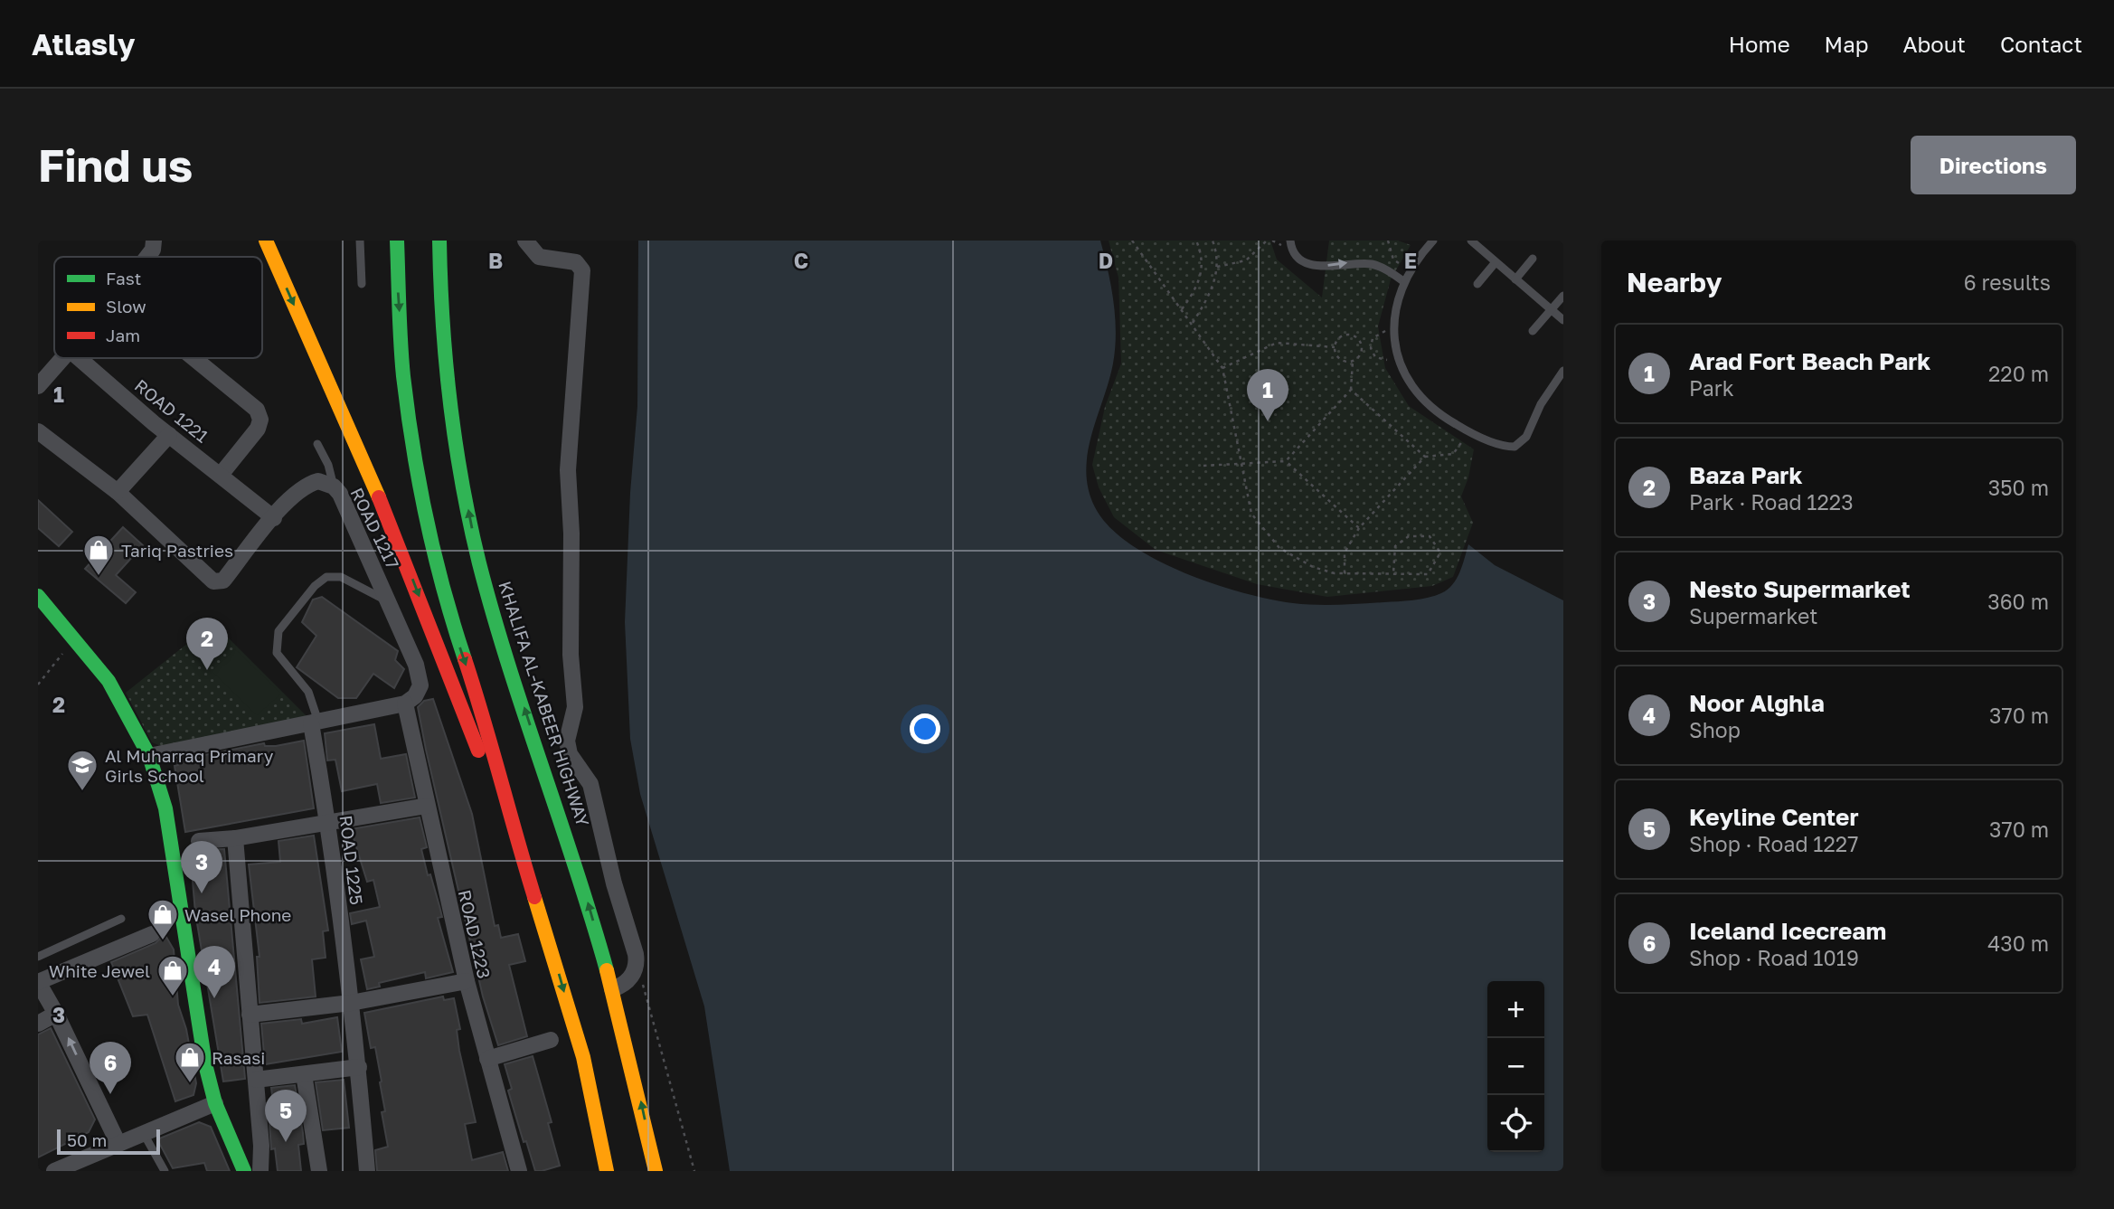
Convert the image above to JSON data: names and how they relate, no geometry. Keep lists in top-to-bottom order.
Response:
{
  "streets": {
    "main road": ["KHALIFA AL-KABEER HIGHWAY"],
    "street": [
      "ROAD 1221",
      "ROAD 1217",
      "ROAD 1225",
      "ROAD 1223"
    ]
  },
  "crossings": [
    ["ROAD 1221", "ROAD 1217"],
    ["ROAD 1217", "ROAD 1225"],
    ["ROAD 1217", "ROAD 1223"],
    ["ROAD 1225", "ROAD 1223"]
  ],
  "places": {
    "shop": [
      "Tariq Pastries",
      "Wasel Phone",
      "White Jewel",
      "Rasasi"
    ],
    "school or university": ["Al Muharraq Primary Girls School"]
  },
  "legend": ["Fast", "Slow", "Jam"],
  "scale_bar": "50 m",
  "page": {
    "header": "Atlasly",
    "nav": [
      "Home",
      "Map",
      "About",
      "Contact"
    ],
    "buttons": "Directions",
    "title": "Find us",
    "heading": ["Nearby", "6 results"],
    "list": [
      {
        "mark": "1",
        "name": "Arad Fort Beach Park",
        "note": "Park",
        "value": "220 m"
      },
      {
        "mark": "2",
        "name": "Baza Park",
        "note": "Park · Road 1223",
        "value": "350 m"
      },
      {
        "mark": "3",
        "name": "Nesto Supermarket",
        "note": "Supermarket",
        "value": "360 m"
      },
      {
        "mark": "4",
        "name": "Noor Alghla",
        "note": "Shop",
        "value": "370 m"
      },
      {
        "mark": "5",
        "name": "Keyline Center",
        "note": "Shop · Road 1227",
        "value": "370 m"
      },
      {
        "mark": "6",
        "name": "Iceland Icecream",
        "note": "Shop · Road 1019",
        "value": "430 m"
      }
    ],
    "pins": [
      "1",
      "2",
      "3",
      "4",
      "6",
      "5"
    ],
    "map_buttons": ["+", "−"],
    "scale": "50 m"
  },
  "grid": {
    "columns": [
      "B",
      "C",
      "D",
      "E"
    ],
    "rows": ["1", "2", "3"]
  }
}
